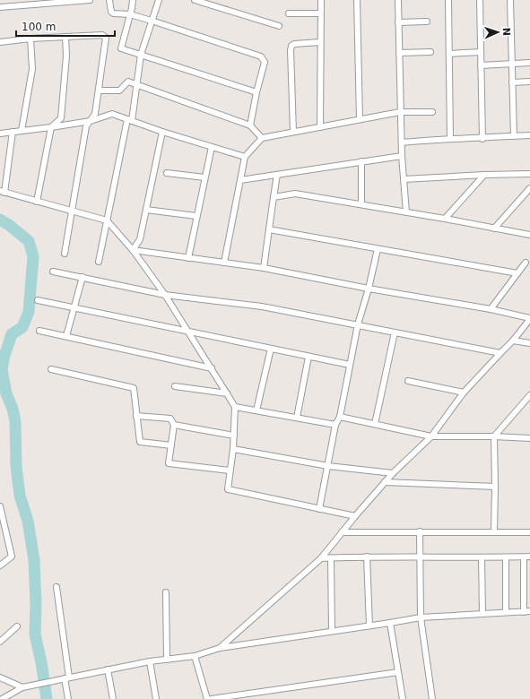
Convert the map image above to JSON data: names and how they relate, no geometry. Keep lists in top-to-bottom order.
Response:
{
  "scale_bar": "100 m",
  "north": "right"
}
